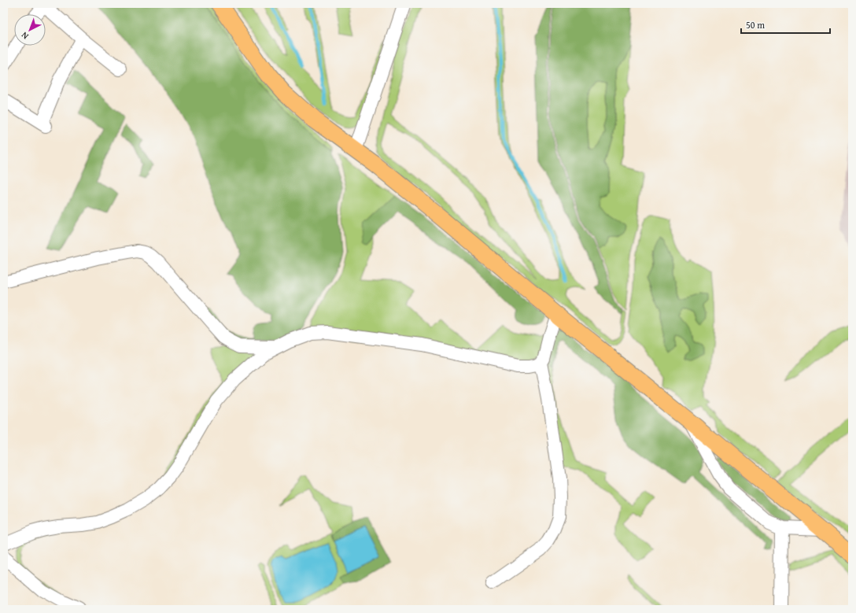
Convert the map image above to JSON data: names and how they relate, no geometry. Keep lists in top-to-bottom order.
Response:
{
  "scale_bar": "50 m",
  "north": "bottom left"
}
